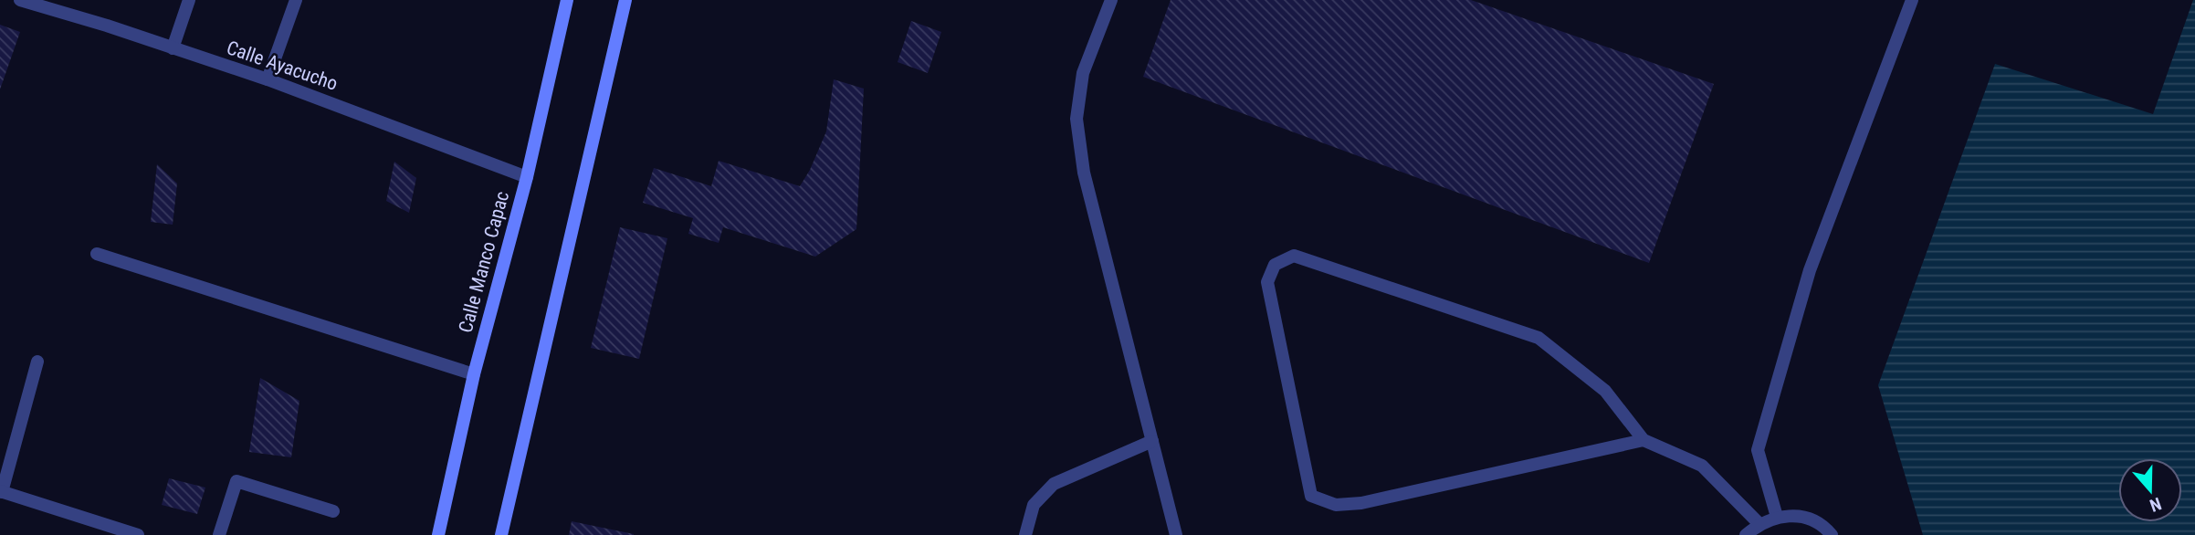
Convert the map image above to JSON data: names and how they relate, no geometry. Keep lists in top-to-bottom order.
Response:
{
  "streets": {
    "main road": ["Calle Manco Capac"],
    "street": ["Calle Ayacucho"]
  },
  "crossings": [
    ["Calle Ayacucho", "Calle Manco Capac"]
  ],
  "north": "bottom"
}
